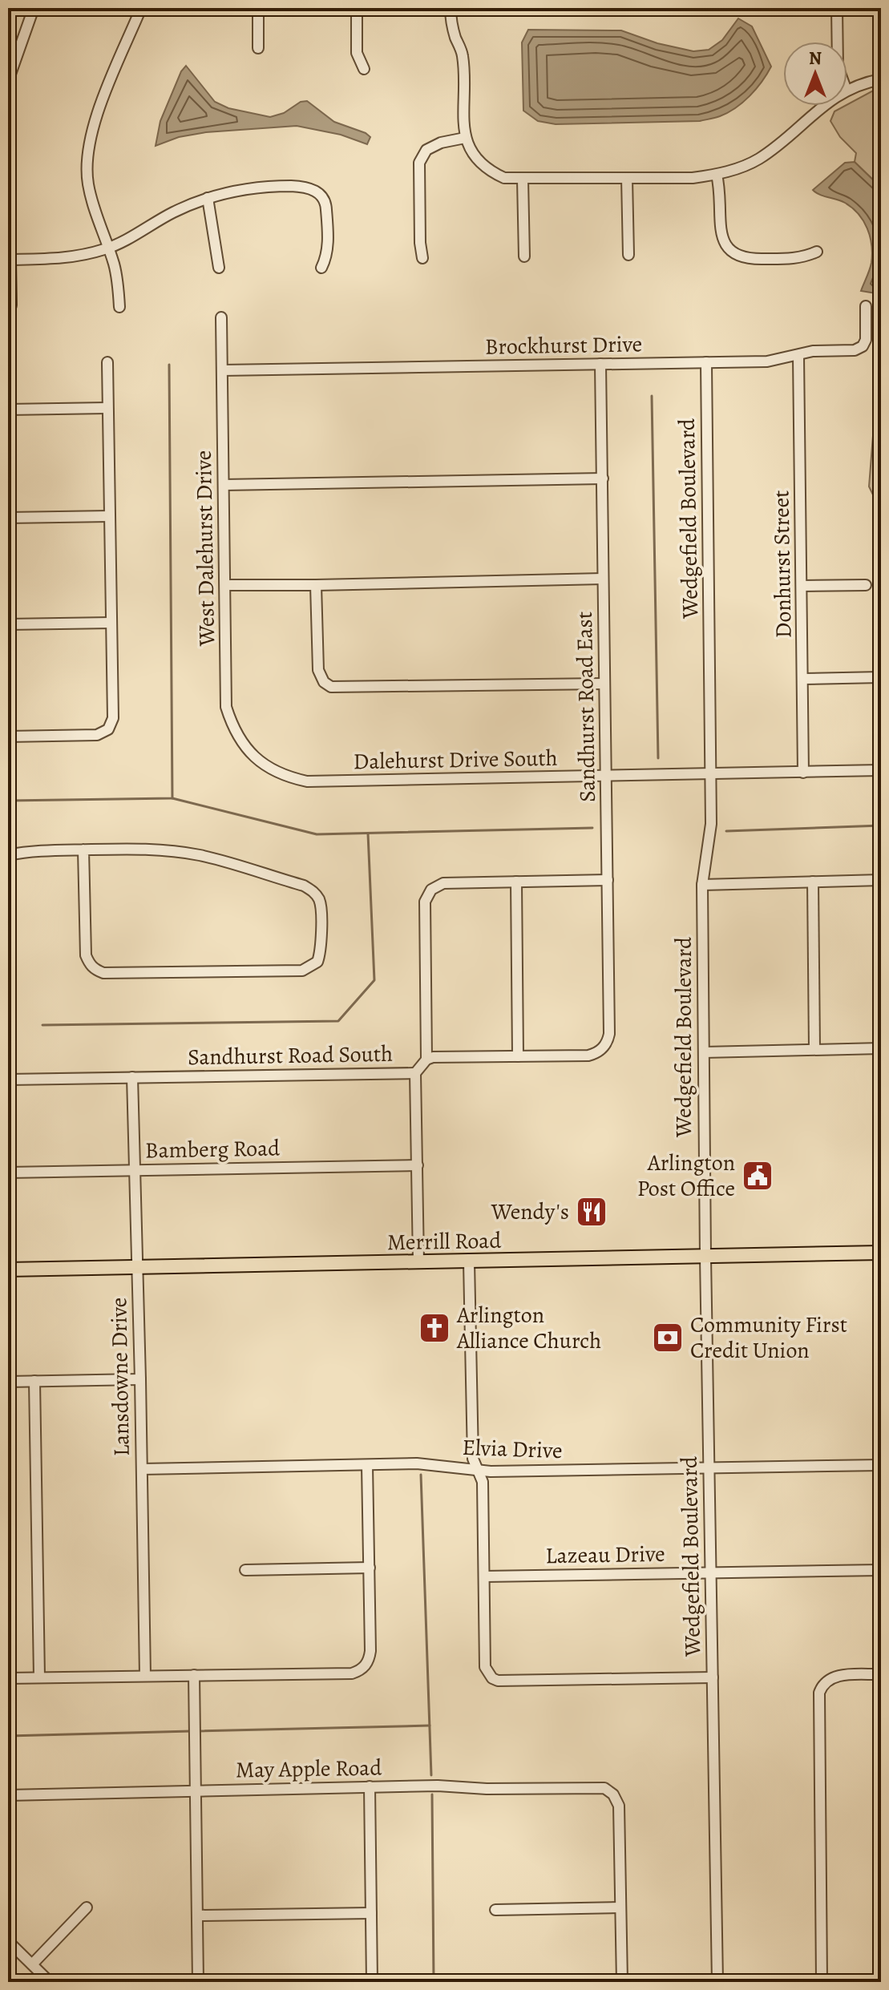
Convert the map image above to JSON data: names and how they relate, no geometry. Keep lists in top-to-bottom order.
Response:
{
  "streets": {
    "main road": ["Merrill Road"],
    "street": [
      "Brockhurst Drive",
      "Wedgefield Boulevard",
      "West Dalehurst Drive",
      "Donhurst Street",
      "Sandhurst Road East",
      "Dalehurst Drive South",
      "Sandhurst Road South",
      "Bamberg Road",
      "Lansdowne Drive",
      "Elvia Drive",
      "Lazeau Drive",
      "May Apple Road"
    ]
  },
  "crossings": [
    ["Brockhurst Drive", "Wedgefield Boulevard"],
    ["Brockhurst Drive", "West Dalehurst Drive"],
    ["Brockhurst Drive", "Donhurst Street"],
    ["Brockhurst Drive", "Sandhurst Road East"],
    ["Wedgefield Boulevard", "Dalehurst Drive South"],
    ["Wedgefield Boulevard", "Merrill Road"],
    ["Wedgefield Boulevard", "Elvia Drive"],
    ["Wedgefield Boulevard", "Lazeau Drive"],
    ["West Dalehurst Drive", "Dalehurst Drive South"],
    ["Donhurst Street", "Dalehurst Drive South"],
    ["Sandhurst Road East", "Dalehurst Drive South"],
    ["Sandhurst Road South", "Lansdowne Drive"],
    ["Bamberg Road", "Lansdowne Drive"],
    ["Merrill Road", "Lansdowne Drive"],
    ["Lansdowne Drive", "Elvia Drive"]
  ],
  "places": {
    "public building": ["Arlington Post Office"],
    "restaurant": ["Wendy's"],
    "church": ["Arlington Alliance Church"],
    "bank": ["Community First Credit Union"]
  },
  "north": "top"
}
